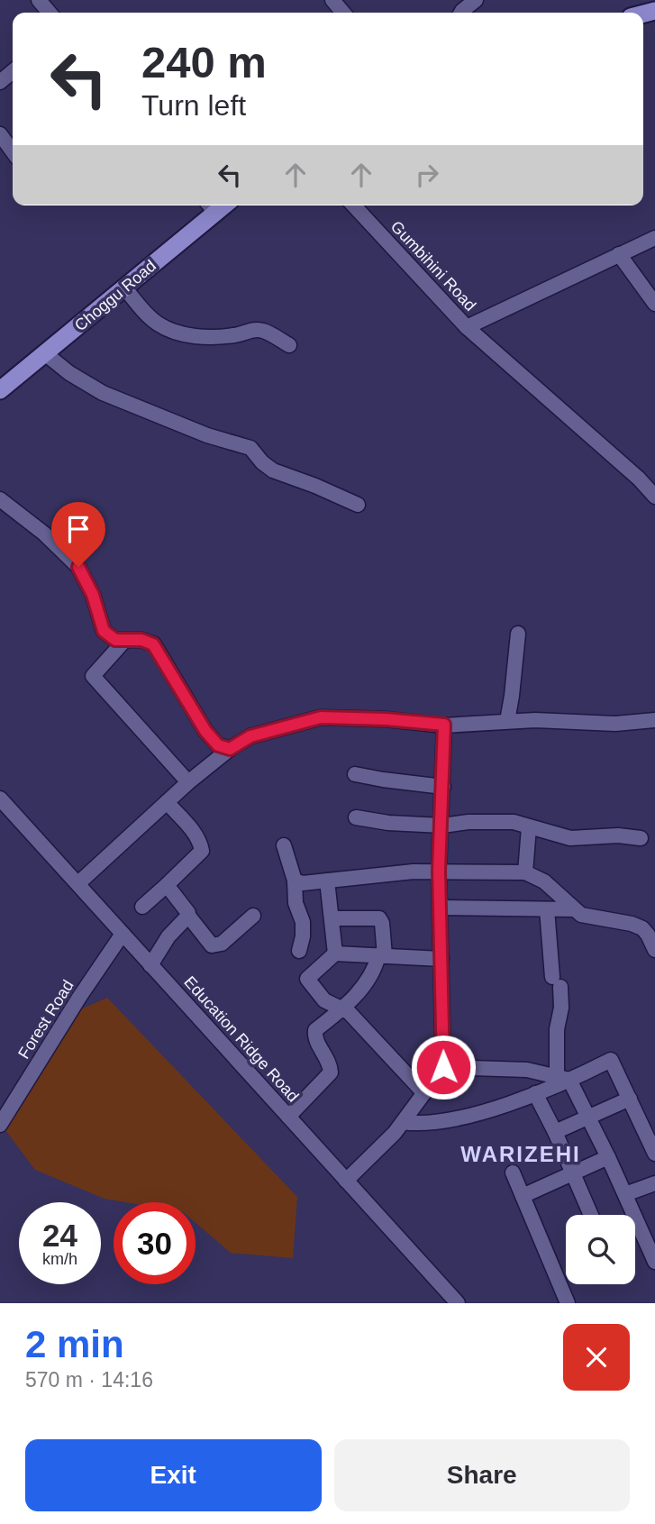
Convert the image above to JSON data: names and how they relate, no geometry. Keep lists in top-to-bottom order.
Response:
{
  "streets": {
    "main road": ["Choggu Road"],
    "street": ["Gumbihini Road", "Forest Road", "Education Ridge Road"]
  },
  "crossings": [
    ["Forest Road", "Education Ridge Road"]
  ],
  "districts": ["WARIZEHI"],
  "page": {
    "turn": ["240 m", "Turn left"],
    "speed": "24 km/h",
    "limit": "30",
    "heading": ["2 min", "570 m · 14:16"],
    "buttons": ["Exit", "Share"]
  }
}
